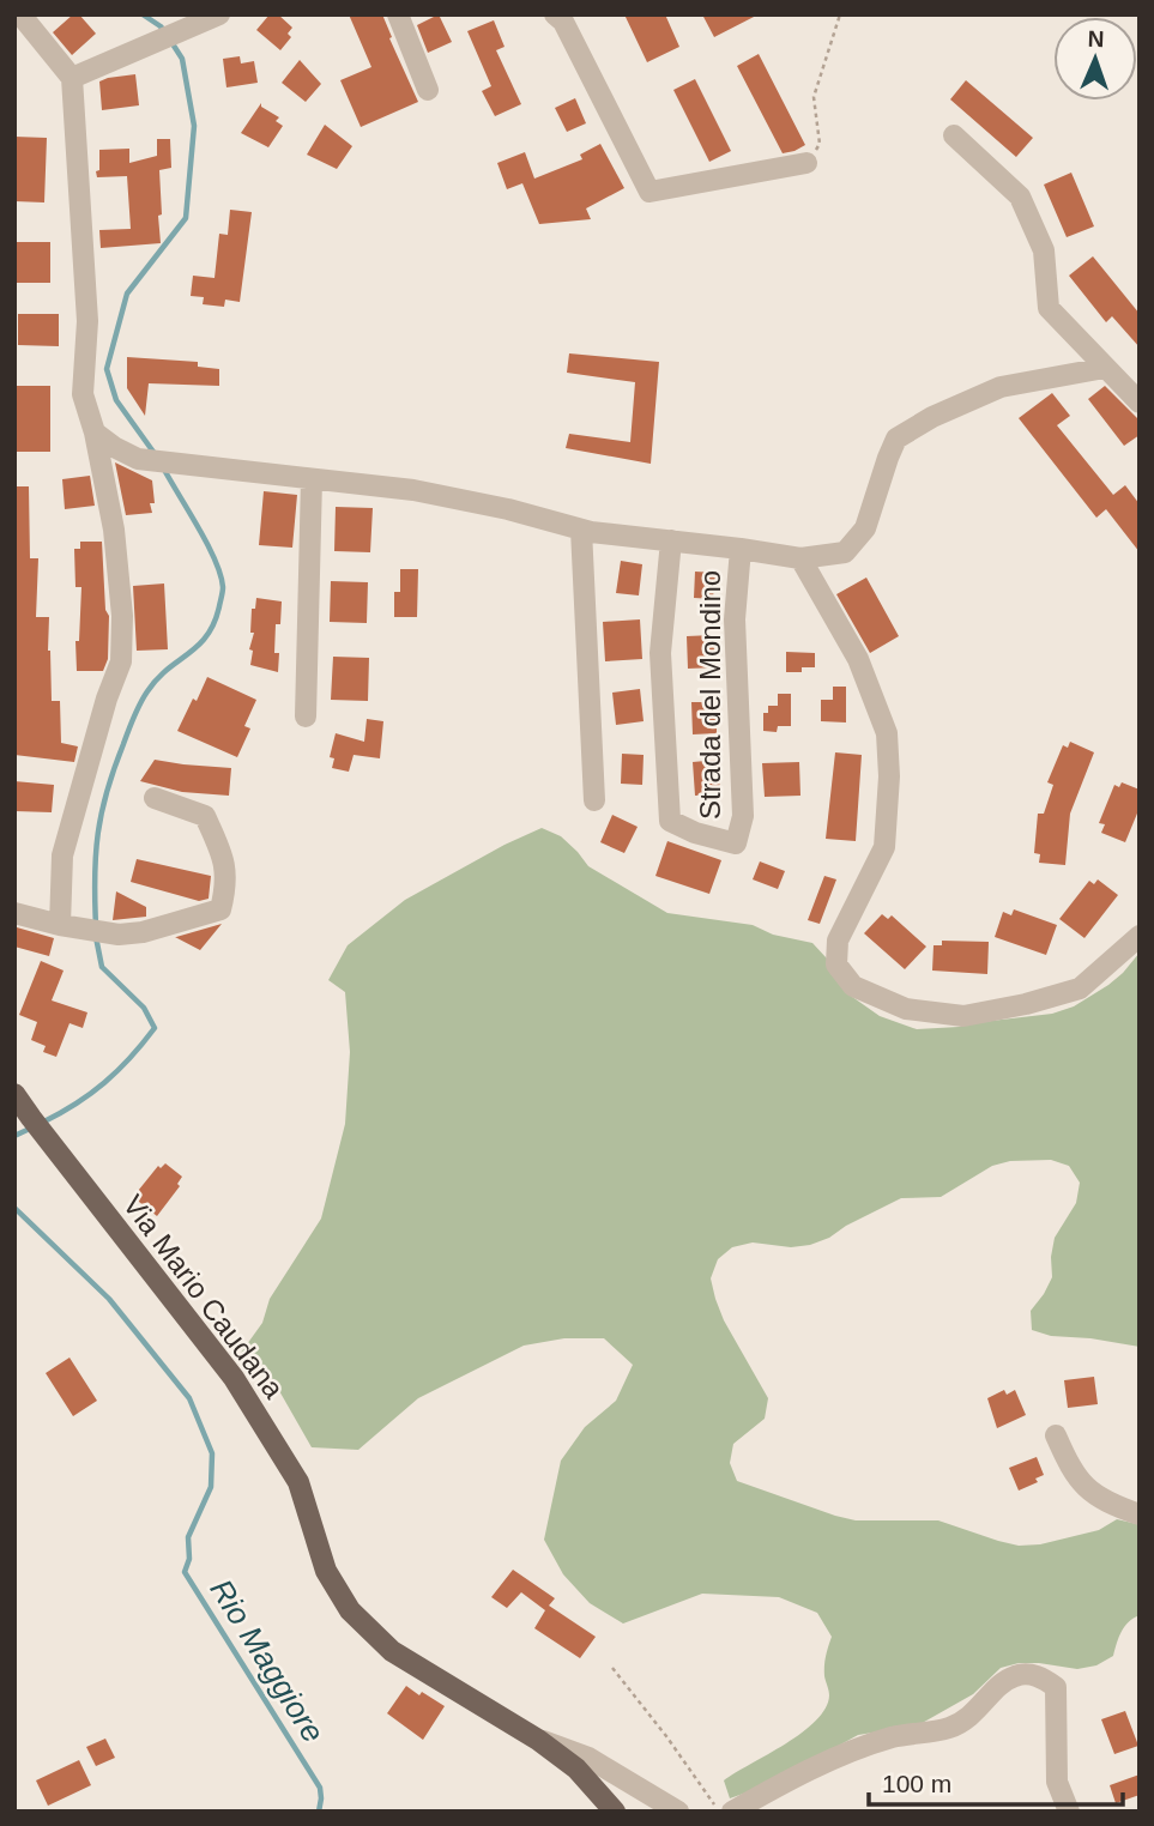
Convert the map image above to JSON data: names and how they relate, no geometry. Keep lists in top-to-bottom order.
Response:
{
  "streets": {
    "main road": ["Via Mario Caudana"],
    "street": ["Strada del Mondino"]
  },
  "water": ["Rio Maggiore"],
  "scale_bar": "100 m",
  "north": "top"
}
